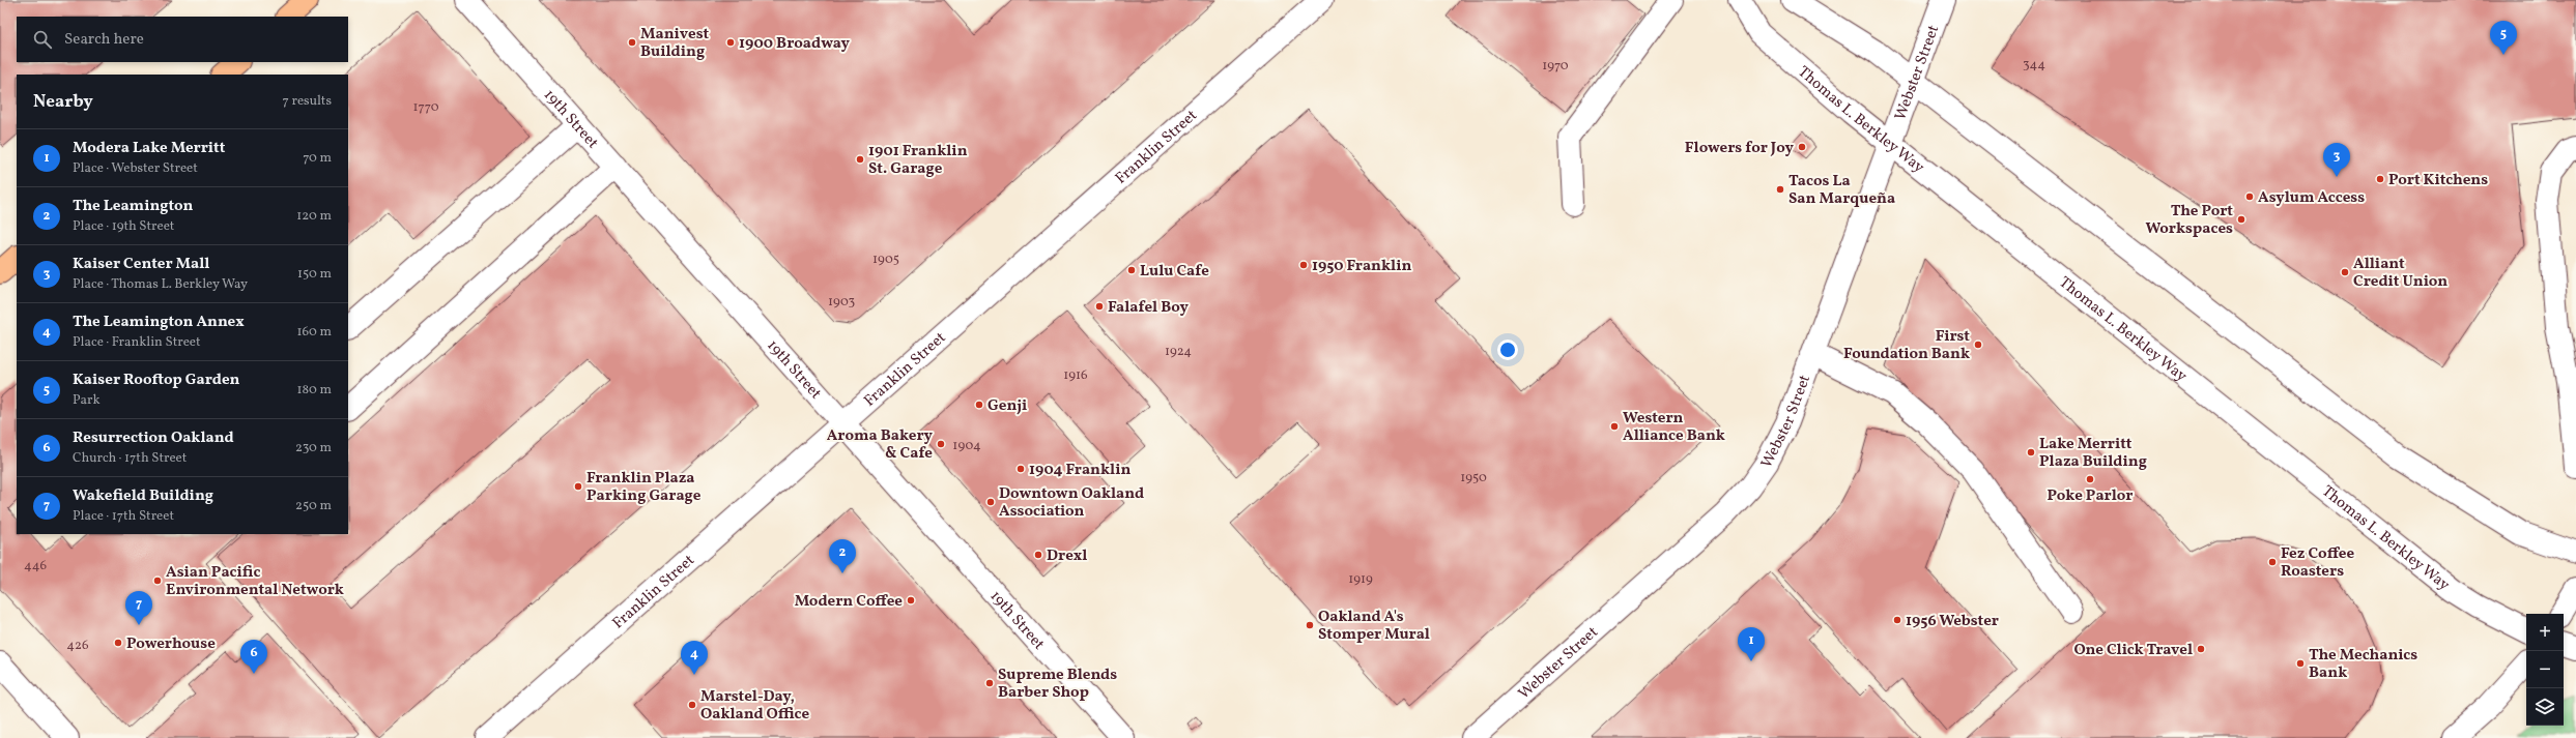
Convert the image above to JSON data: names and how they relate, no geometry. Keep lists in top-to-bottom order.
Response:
{
  "streets": {
    "street": [
      "Webster Street",
      "19th Street",
      "Thomas L. Berkley Way",
      "Franklin Street"
    ]
  },
  "crossings": [
    ["Webster Street", "Thomas L. Berkley Way"],
    ["19th Street", "Franklin Street"]
  ],
  "places": [
    "Manivest Building",
    "1900 Broadway",
    "Flowers for Joy",
    "1901 Franklin St. Garage",
    "Port Kitchens",
    "Tacos La San Marqueña",
    "Asylum Access",
    "The Port Workspaces",
    "1950 Franklin",
    "Lulu Cafe",
    "Alliant Credit Union",
    "Falafel Boy",
    "First Foundation Bank",
    "Genji",
    "Western Alliance Bank",
    "Aroma Bakery & Cafe",
    "Lake Merritt Plaza Building",
    "1904 Franklin",
    "Poke Parlor",
    "Franklin Plaza Parking Garage",
    "Downtown Oakland Association",
    "Drexl",
    "Fez Coffee Roasters",
    "Asian Pacific Environmental Network",
    "Modern Coffee",
    "1956 Webster",
    "Oakland A's Stomper Mural",
    "Powerhouse",
    "One Click Travel",
    "The Mechanics Bank",
    "Supreme Blends Barber Shop",
    "Marstel-Day, Oakland Office"
  ],
  "house_numbers": [
    "344",
    "1970",
    "1770",
    "1905",
    "1903",
    "1924",
    "1916",
    "1904",
    "1950",
    "446",
    "1919",
    "426"
  ],
  "page": {
    "search": "Search here",
    "pins": [
      "5",
      "3",
      "2",
      "7",
      "1",
      "6",
      "4"
    ],
    "heading": ["Nearby", "7 results"],
    "list": [
      {
        "mark": "1",
        "name": "Modera Lake Merritt",
        "note": "Place · Webster Street",
        "value": "70 m"
      },
      {
        "mark": "2",
        "name": "The Leamington",
        "note": "Place · 19th Street",
        "value": "120 m"
      },
      {
        "mark": "3",
        "name": "Kaiser Center Mall",
        "note": "Place · Thomas L. Berkley Way",
        "value": "150 m"
      },
      {
        "mark": "4",
        "name": "The Leamington Annex",
        "note": "Place · Franklin Street",
        "value": "160 m"
      },
      {
        "mark": "5",
        "name": "Kaiser Rooftop Garden",
        "note": "Park",
        "value": "180 m"
      },
      {
        "mark": "6",
        "name": "Resurrection Oakland",
        "note": "Church · 17th Street",
        "value": "230 m"
      },
      {
        "mark": "7",
        "name": "Wakefield Building",
        "note": "Place · 17th Street",
        "value": "250 m"
      }
    ],
    "map_buttons": ["+", "−"]
  }
}
